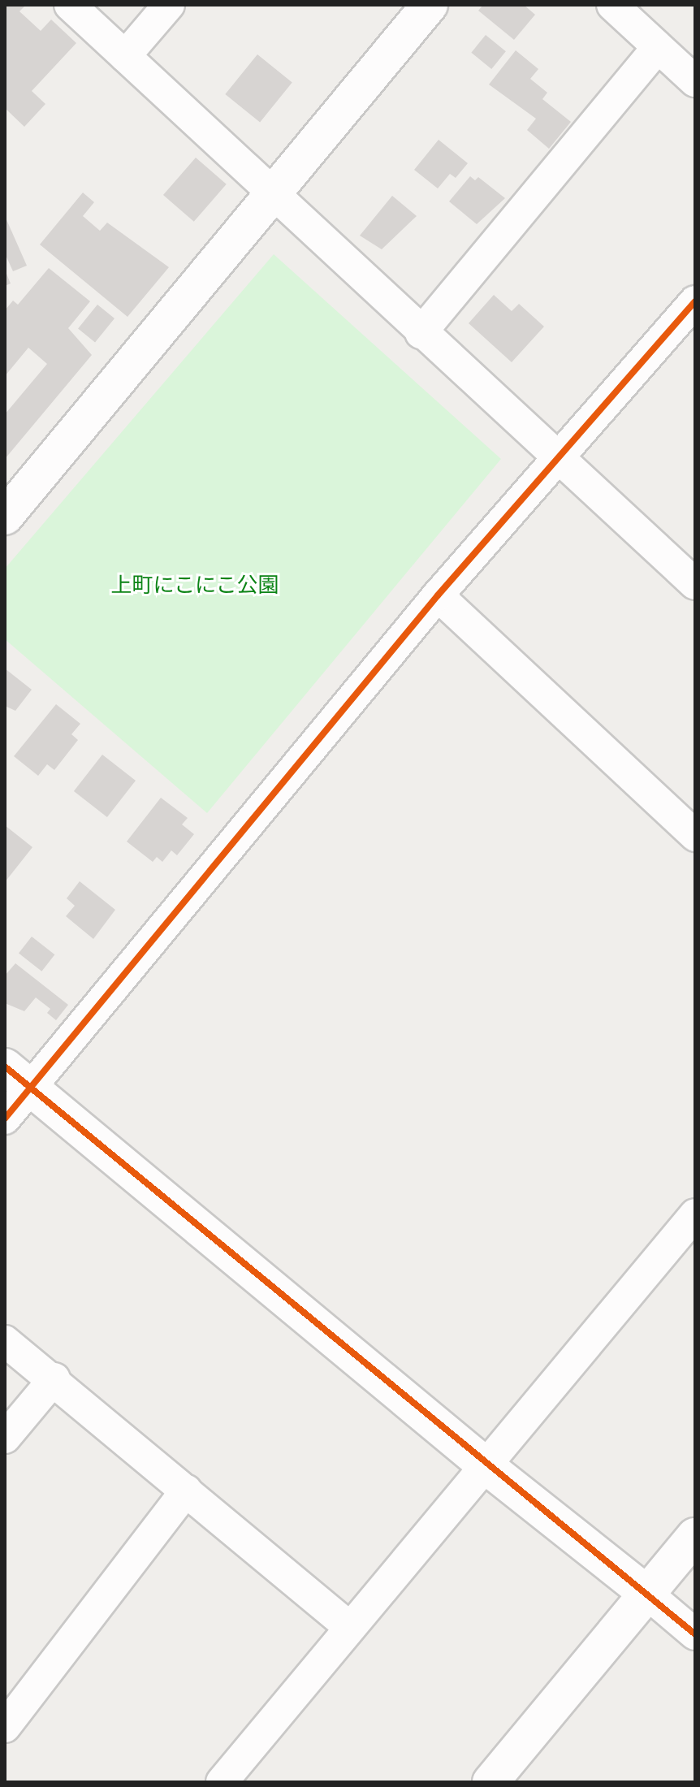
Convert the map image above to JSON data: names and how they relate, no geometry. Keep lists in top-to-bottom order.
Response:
{
  "parks": ["上町にこにこ公園"]
}
